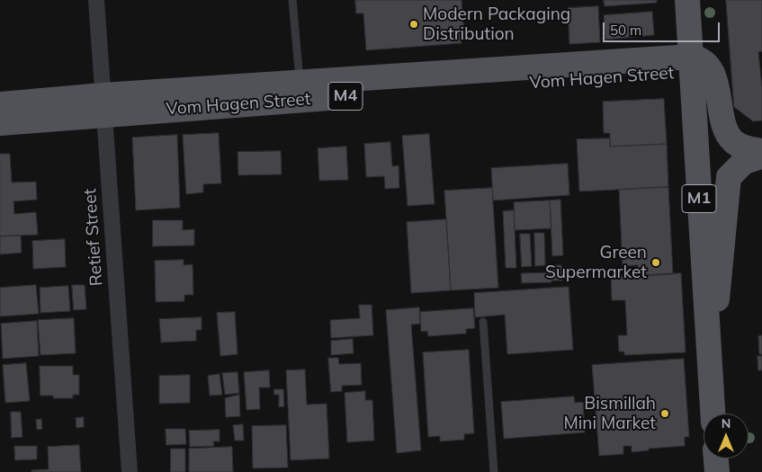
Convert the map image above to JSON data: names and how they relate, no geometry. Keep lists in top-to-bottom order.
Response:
{
  "streets": {
    "main road": ["Vom Hagen Street", "M4", "M1"],
    "street": ["Retief Street"]
  },
  "crossings": [
    ["Vom Hagen Street", "M1"],
    ["Vom Hagen Street", "Retief Street"]
  ],
  "places": ["Modern Packaging Distribution", "Green Supermarket", "Bismillah Mini Market"],
  "scale_bar": "50 m",
  "north": "top"
}
